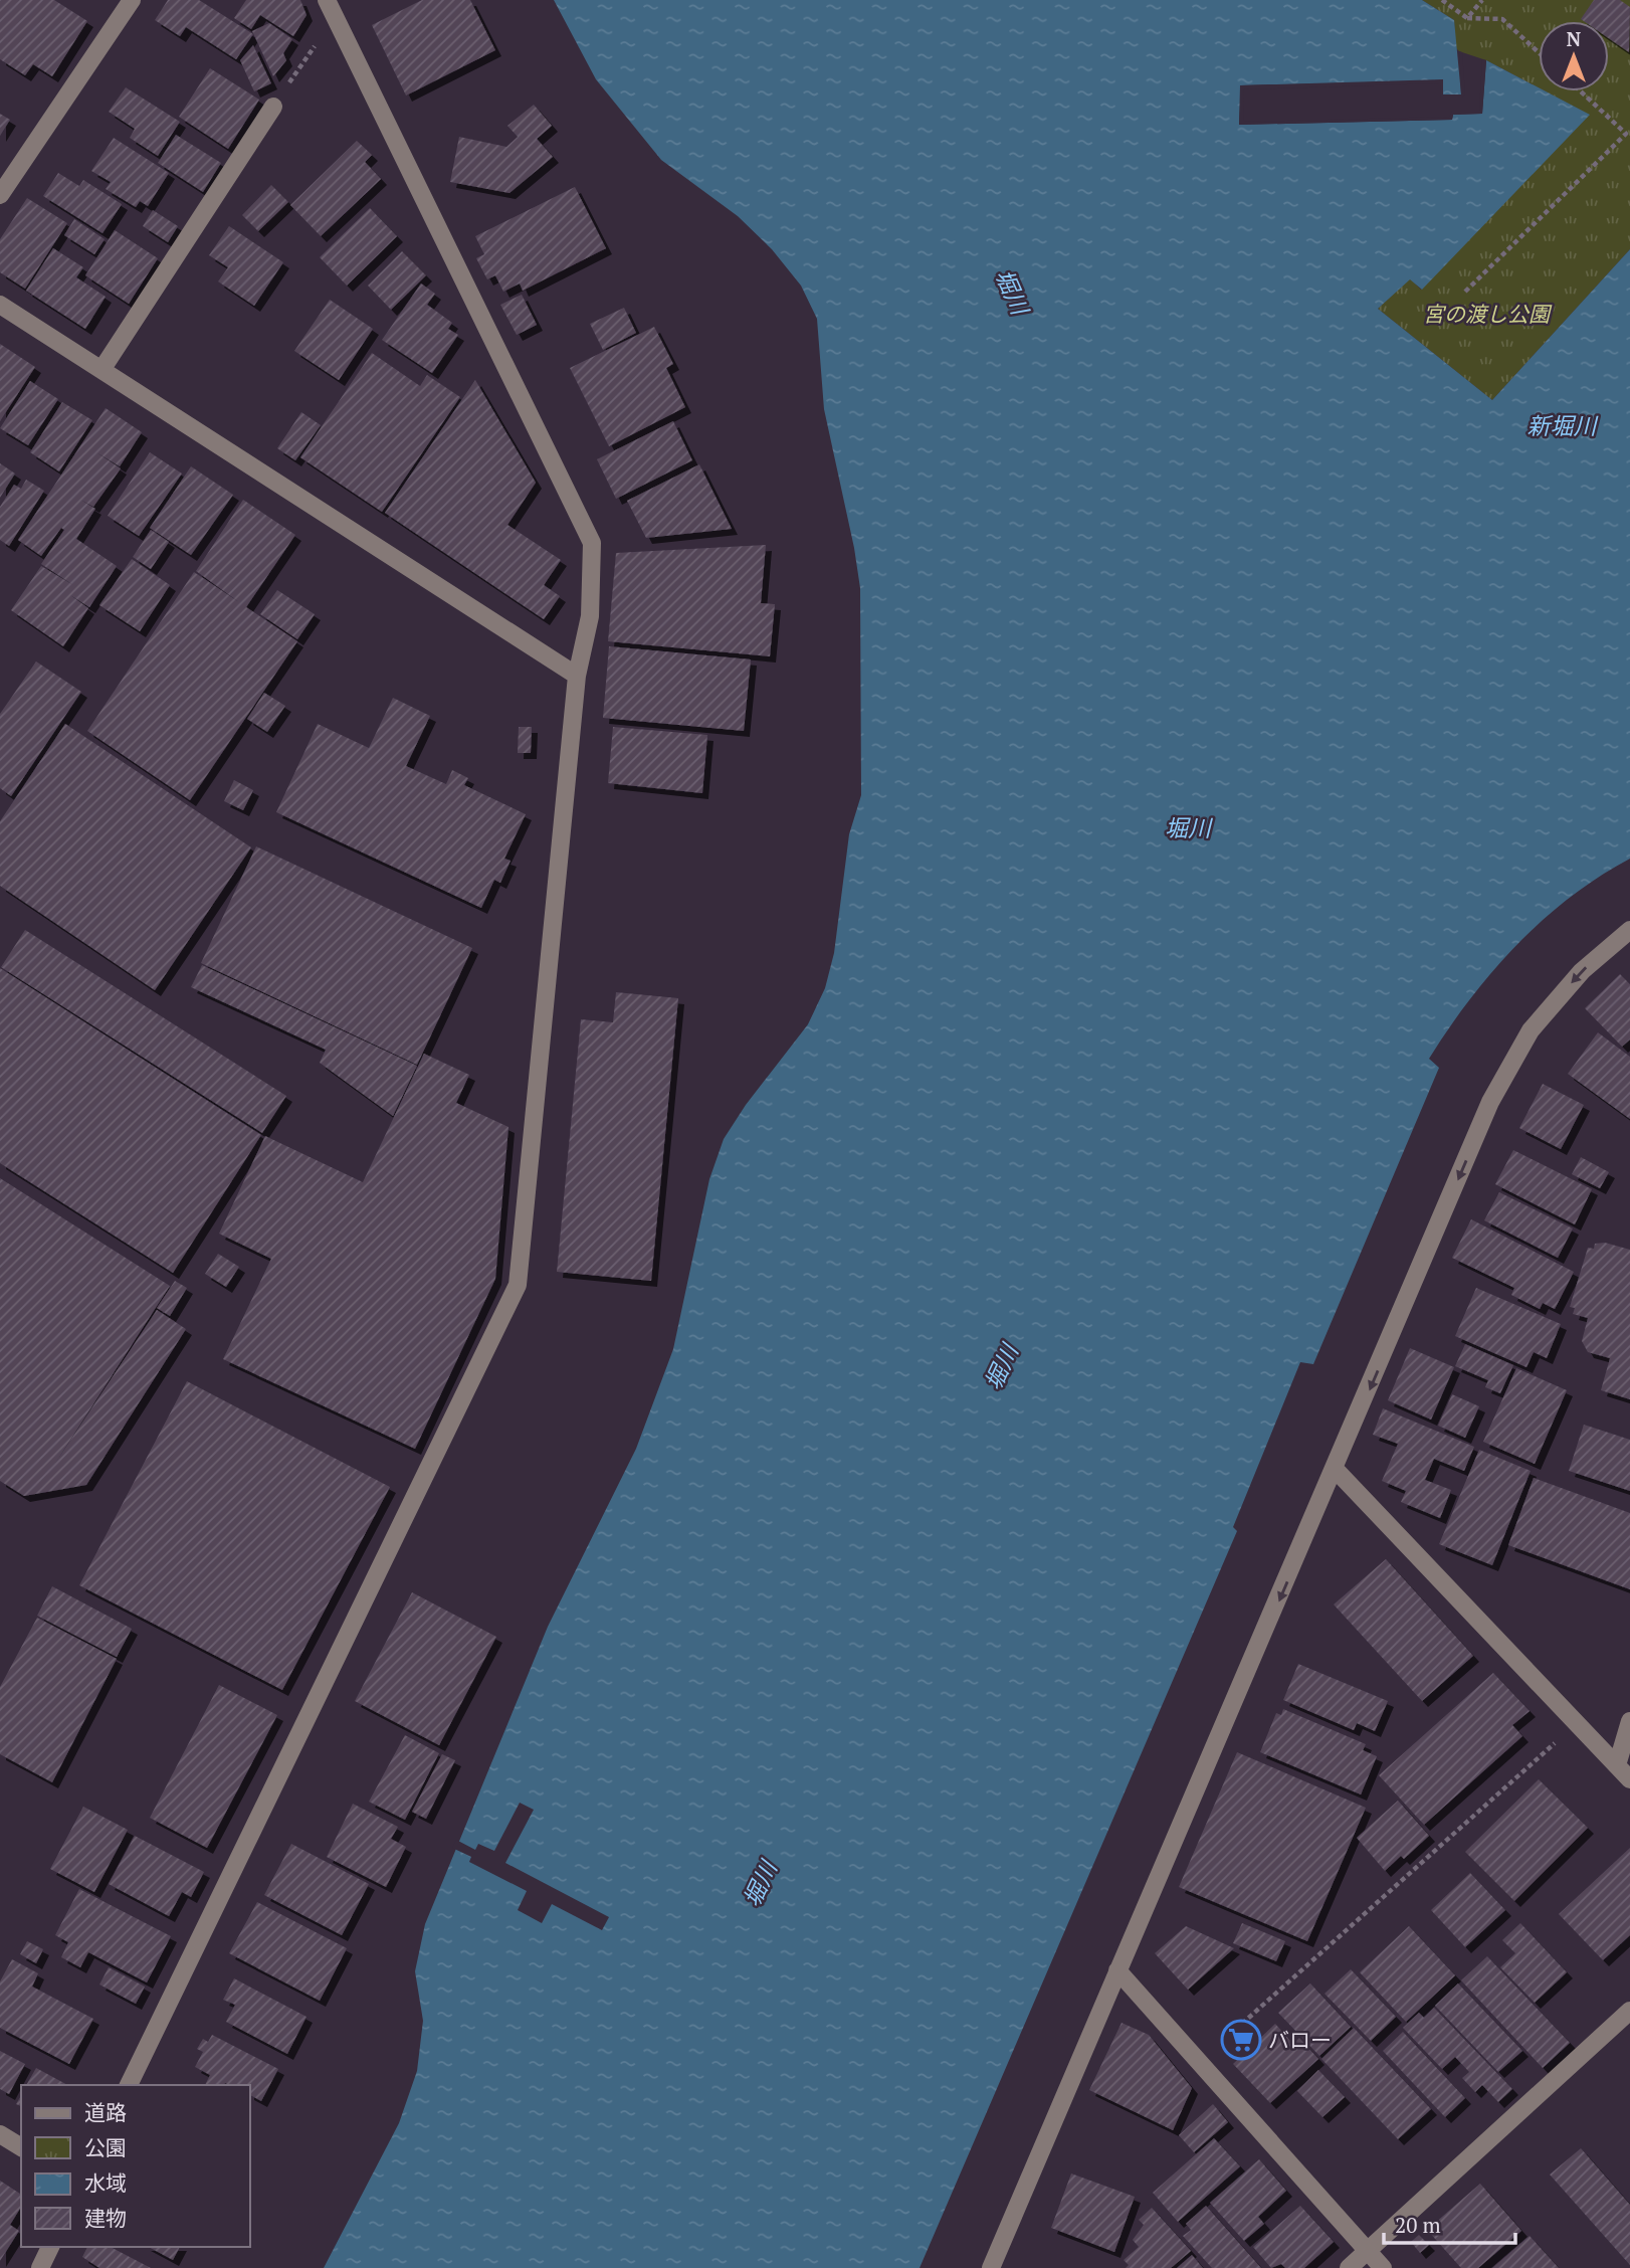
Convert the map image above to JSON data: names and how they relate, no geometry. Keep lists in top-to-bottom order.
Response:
{
  "water": ["堀川", "新堀川"],
  "parks": ["宮の渡し公園"],
  "places": {
    "supermarket": ["バロー"]
  },
  "legend": [
    "道路",
    "公園",
    "水域",
    "建物"
  ],
  "scale_bar": "20 m",
  "north": "top"
}
